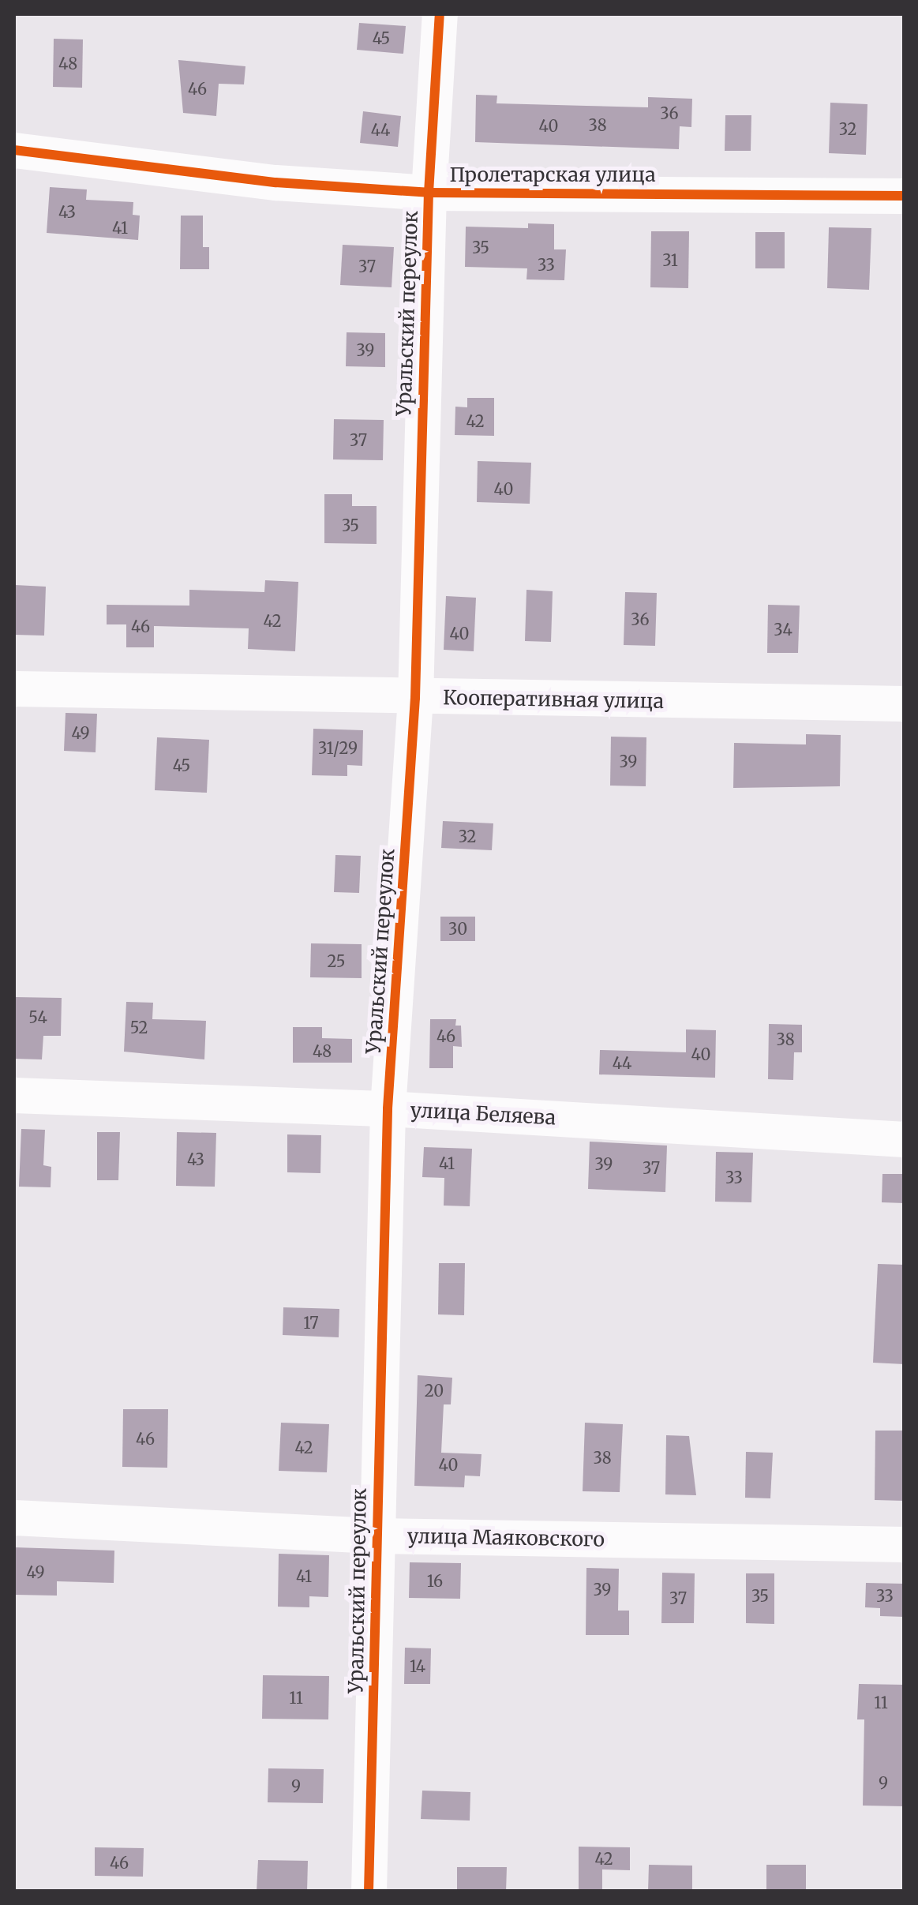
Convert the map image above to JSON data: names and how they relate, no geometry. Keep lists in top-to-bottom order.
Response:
{
  "streets": {
    "street": [
      "Пролетарская улица",
      "Уральский переулок",
      "Кооперативная улица",
      "улица Беляева",
      "улица Маяковского"
    ]
  },
  "crossings": [
    ["Пролетарская улица", "Уральский переулок"],
    ["Уральский переулок", "Кооперативная улица"],
    ["Уральский переулок", "улица Беляева"],
    ["Уральский переулок", "улица Маяковского"]
  ],
  "house_numbers": [
    "45",
    "48",
    "46",
    "36",
    "38",
    "40",
    "32",
    "44",
    "43",
    "41",
    "35",
    "31",
    "33",
    "37",
    "39",
    "42",
    "37",
    "40",
    "35",
    "36",
    "42",
    "46",
    "34",
    "40",
    "49",
    "31/29",
    "39",
    "45",
    "32",
    "30",
    "25",
    "54",
    "52",
    "46",
    "38",
    "48",
    "40",
    "44",
    "43",
    "41",
    "39",
    "37",
    "33",
    "17",
    "20",
    "46",
    "42",
    "38",
    "40",
    "49",
    "41",
    "16",
    "39",
    "35",
    "33",
    "37",
    "14",
    "11",
    "11",
    "9",
    "9",
    "42",
    "46"
  ]
}
